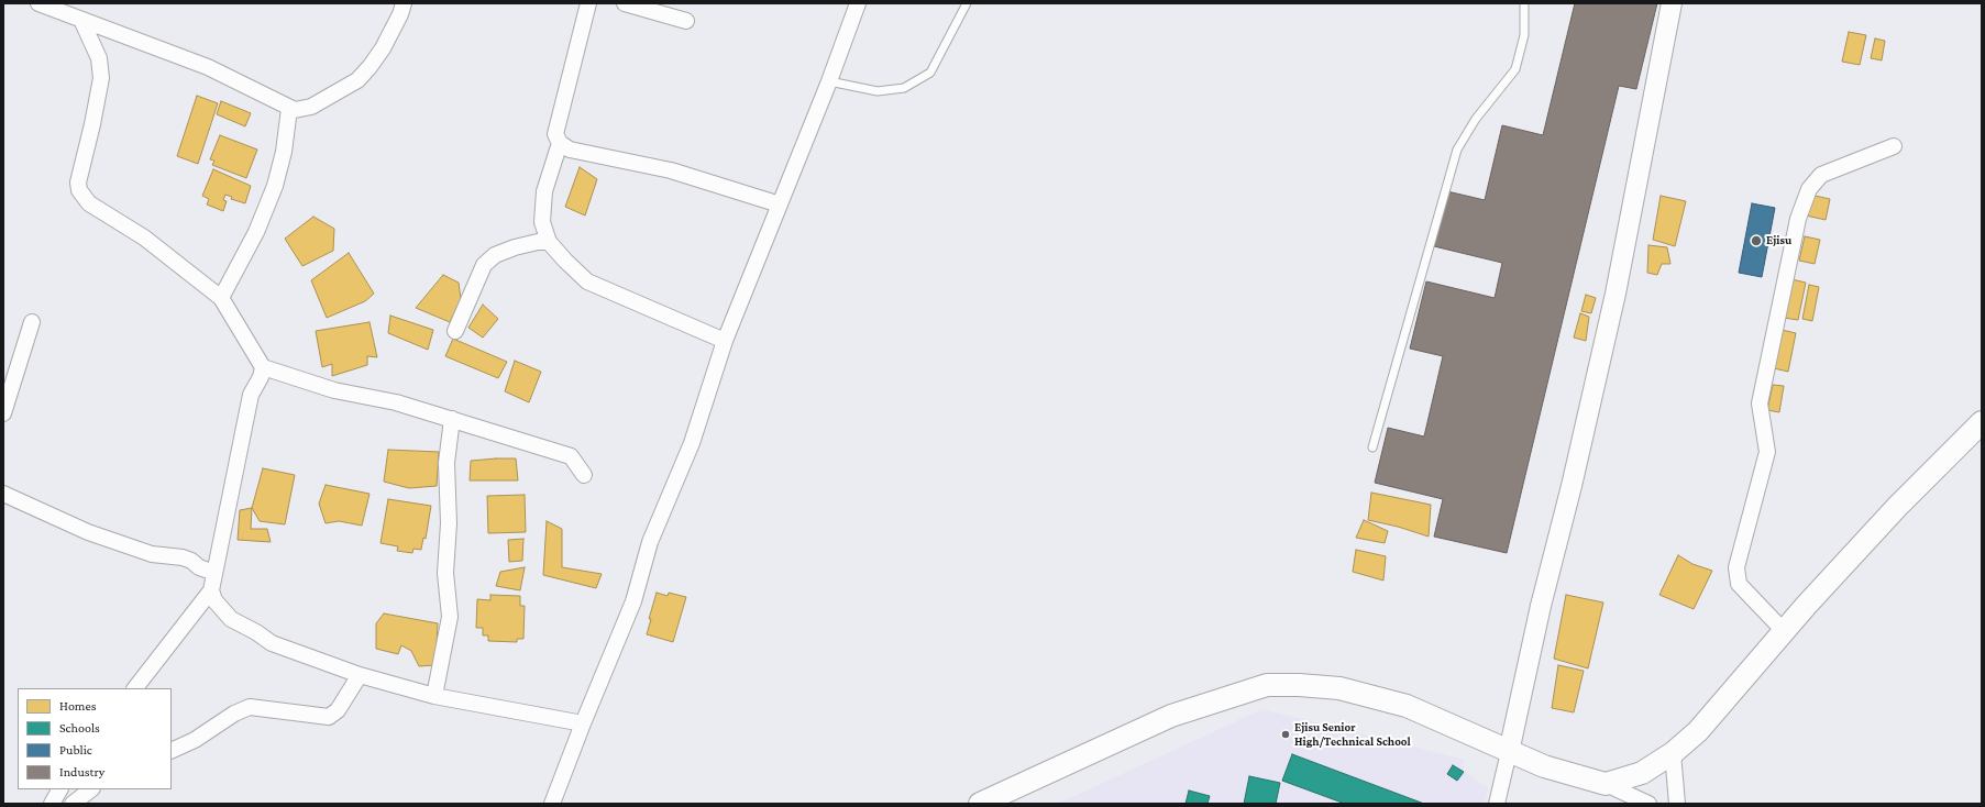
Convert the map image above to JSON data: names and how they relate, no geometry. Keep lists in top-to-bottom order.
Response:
{
  "places": ["Ejisu", "Ejisu Senior High/Technical School"],
  "legend": [
    "Homes",
    "Schools",
    "Public",
    "Industry"
  ]
}
